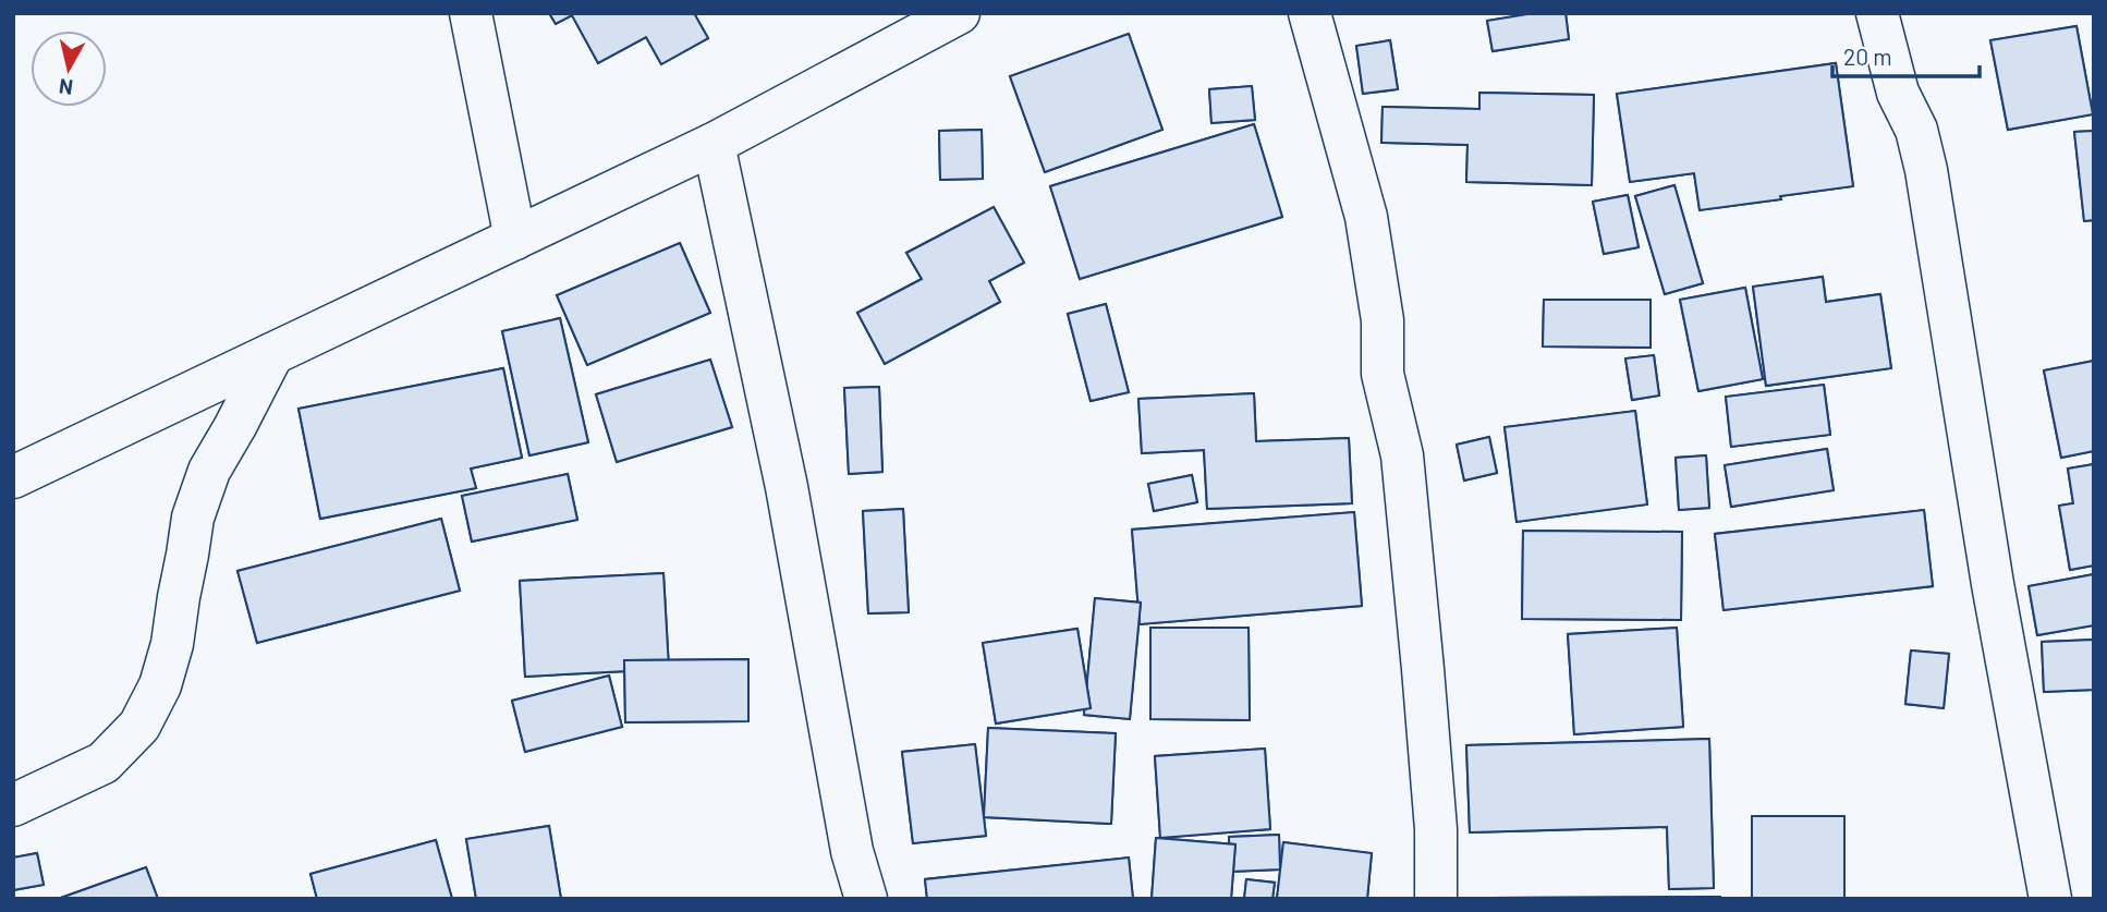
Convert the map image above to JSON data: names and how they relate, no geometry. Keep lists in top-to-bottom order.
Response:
{
  "scale_bar": "20 m",
  "north": "bottom"
}
